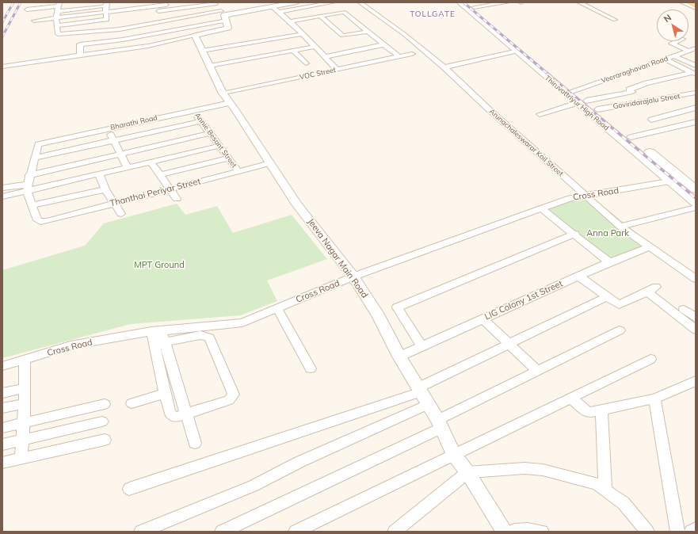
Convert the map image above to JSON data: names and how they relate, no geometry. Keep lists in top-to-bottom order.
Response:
{
  "streets": {
    "main road": ["Thiruvottriyur High Road"],
    "street": [
      "Veeraraghavan Road",
      "VOC Street",
      "Govindarajalu Street",
      "Bharathi Road",
      "Annie Besant Street",
      "Arunachaleswarar Koil Street",
      "Thanthai Periyar Street",
      "Cross Road",
      "Jeeva Nagar Main Road",
      "LIG Colony 1st Street"
    ]
  },
  "crossings": [
    ["Veeraraghavan Road", "Thiruvottriyur High Road"],
    ["VOC Street", "Jeeva Nagar Main Road"],
    ["Govindarajalu Street", "Thiruvottriyur High Road"],
    ["Thiruvottriyur High Road", "Cross Road"],
    ["Bharathi Road", "Annie Besant Street"],
    ["Bharathi Road", "Jeeva Nagar Main Road"],
    ["Annie Besant Street", "Thanthai Periyar Street"],
    ["Arunachaleswarar Koil Street", "Cross Road"],
    ["Thanthai Periyar Street", "Jeeva Nagar Main Road"],
    ["Cross Road", "Jeeva Nagar Main Road"],
    ["Jeeva Nagar Main Road", "LIG Colony 1st Street"]
  ],
  "districts": ["TOLLGATE"],
  "parks": ["Anna Park", "MPT Ground"],
  "north": "top left"
}
